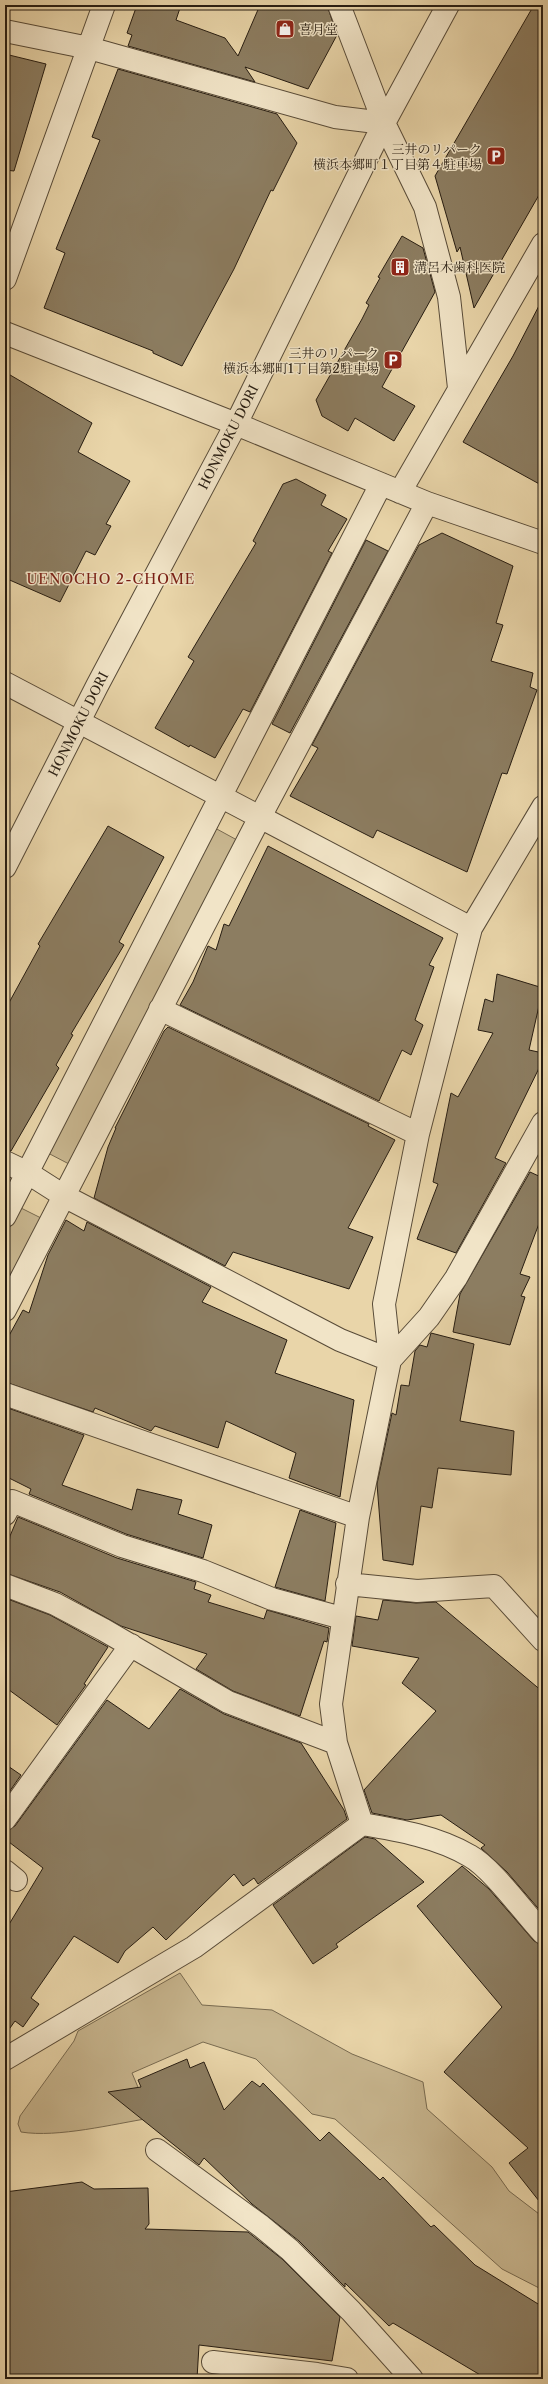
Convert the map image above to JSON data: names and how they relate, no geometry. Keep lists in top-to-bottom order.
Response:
{
  "streets": {
    "street": ["HONMOKU DORI"]
  },
  "districts": ["UENOCHO 2-CHOME"],
  "places": {
    "shop": ["喜月堂"],
    "parking": ["三井のリパーク 横浜本郷町１丁目第４駐車場", "三井のリパーク 横浜本郷町1丁目第2駐車場"],
    "building": ["溝呂木歯科医院"]
  }
}
